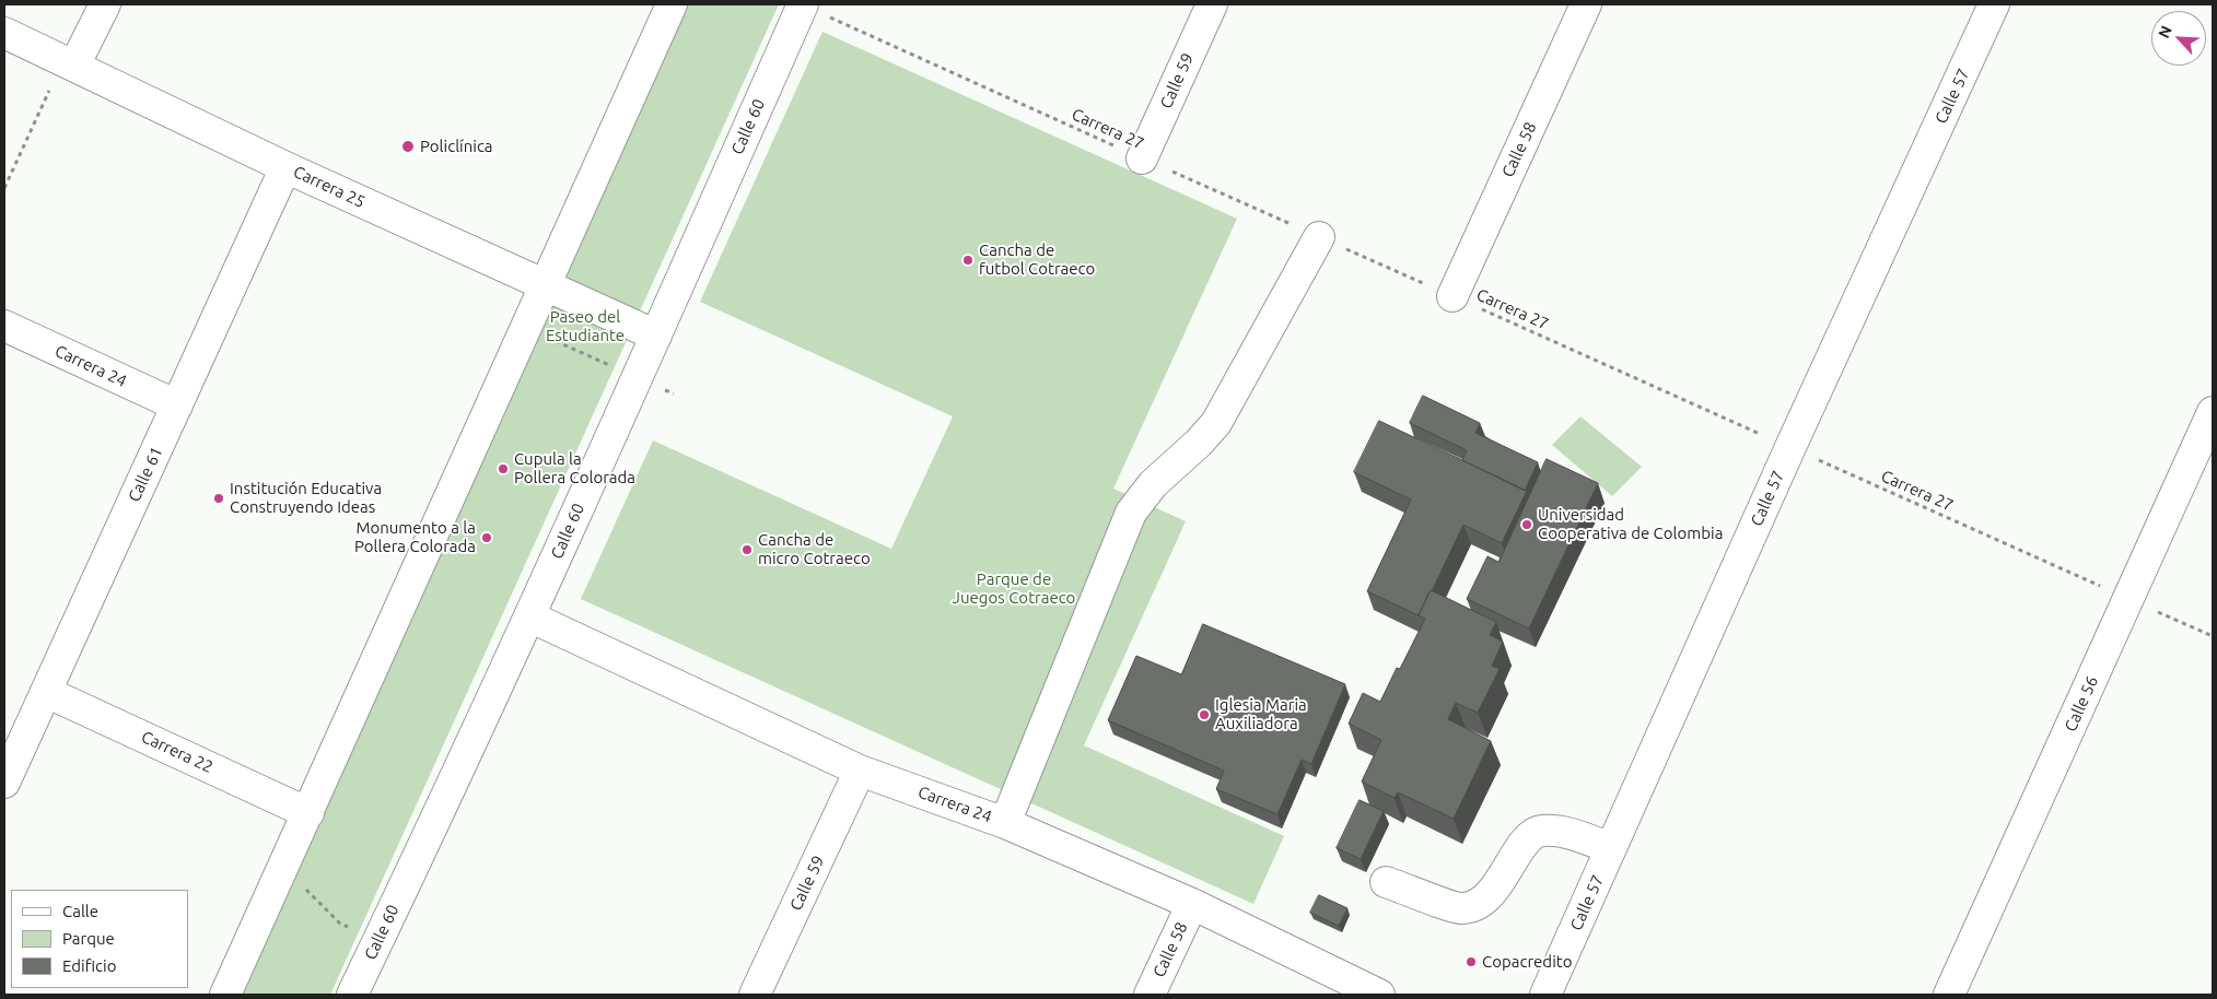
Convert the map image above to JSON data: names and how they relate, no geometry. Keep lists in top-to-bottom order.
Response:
{
  "streets": {
    "street": [
      "Calle 59",
      "Calle 57",
      "Calle 60",
      "Calle 58",
      "Carrera 25",
      "Carrera 24",
      "Calle 61",
      "Calle 56",
      "Carrera 22"
    ],
    "path": ["Carrera 27"]
  },
  "crossings": [
    ["Calle 59", "Carrera 27"],
    ["Calle 59", "Carrera 24"],
    ["Calle 57", "Carrera 27"],
    ["Calle 60", "Carrera 27"],
    ["Calle 60", "Carrera 25"],
    ["Calle 60", "Carrera 24"],
    ["Carrera 27", "Calle 58"],
    ["Carrera 27", "Calle 56"],
    ["Calle 58", "Carrera 24"],
    ["Carrera 25", "Calle 61"],
    ["Carrera 24", "Calle 61"],
    ["Calle 61", "Carrera 22"]
  ],
  "parks": ["Paseo del Estudiante", "Parque de Juegos Cotraeco"],
  "places": [
    "Policlínica",
    "Cancha de futbol Cotraeco",
    "Cupula la Pollera Colorada",
    "Institución Educativa Construyendo Ideas",
    "Universidad Cooperativa de Colombia",
    "Monumento a la Pollera Colorada",
    "Cancha de micro Cotraeco",
    "Iglesia Maria Auxiliadora",
    "Copacredito"
  ],
  "legend": ["Calle", "Parque", "Edificio"],
  "north": "top left"
}
